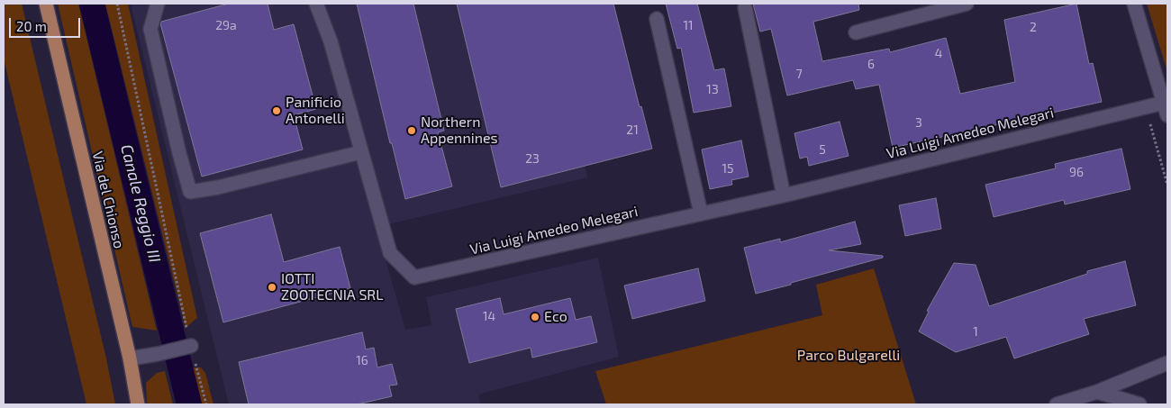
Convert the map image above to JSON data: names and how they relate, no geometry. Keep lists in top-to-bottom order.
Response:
{
  "streets": {
    "main road": ["Via del Chionso"],
    "street": ["Via Luigi Amedeo Melegari"]
  },
  "water": ["Canale Reggio III"],
  "parks": ["Parco Bulgarelli"],
  "places": [
    "Panificio Antonelli",
    "Northern Appennines",
    "IOTTI ZOOTECNIA SRL",
    "Eco"
  ],
  "house_numbers": [
    "29a",
    "11",
    "2",
    "4",
    "6",
    "7",
    "13",
    "3",
    "21",
    "5",
    "23",
    "15",
    "96",
    "14",
    "1",
    "16"
  ],
  "scale_bar": "20 m"
}
